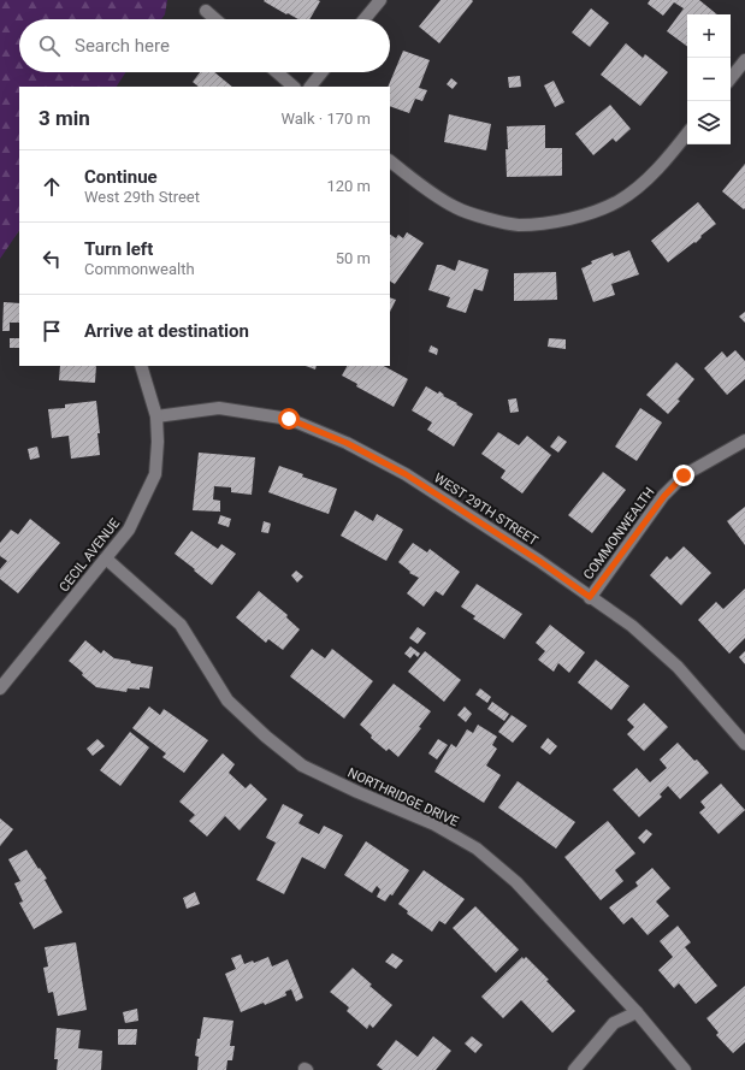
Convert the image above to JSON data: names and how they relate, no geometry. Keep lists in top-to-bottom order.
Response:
{
  "streets": {
    "street": [
      "WEST 29TH STREET",
      "COMMONWEALTH",
      "CECIL AVENUE",
      "NORTHRIDGE DRIVE"
    ]
  },
  "crossings": [
    ["WEST 29TH STREET", "COMMONWEALTH"],
    ["WEST 29TH STREET", "CECIL AVENUE"],
    ["CECIL AVENUE", "NORTHRIDGE DRIVE"]
  ],
  "page": {
    "map_buttons": ["+", "−"],
    "search": "Search here",
    "heading": ["3 min", "Walk · 170 m"],
    "list": [
      ["Continue", "West 29th Street", "120 m"],
      ["Turn left", "Commonwealth", "50 m"],
      "Arrive at destination"
    ]
  }
}
